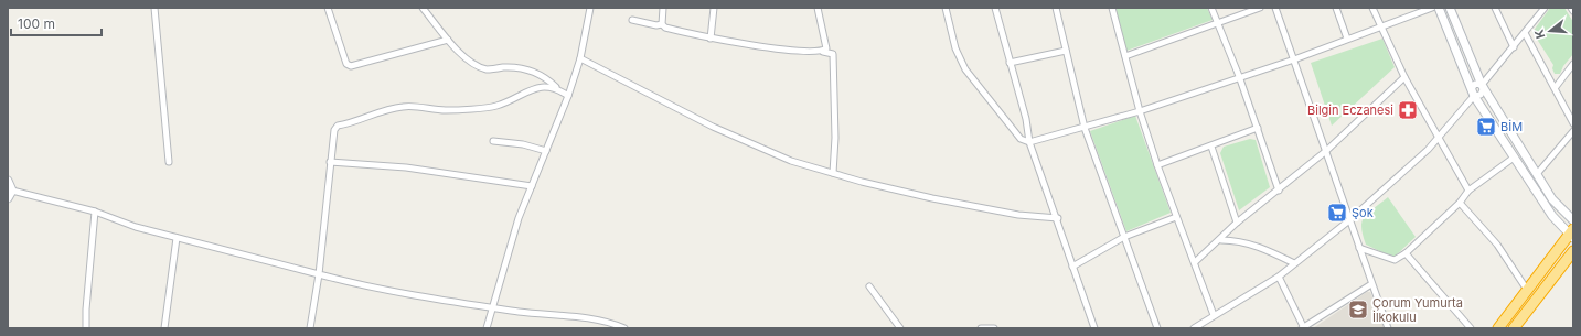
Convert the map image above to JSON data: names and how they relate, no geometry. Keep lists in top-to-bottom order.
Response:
{
  "places": {
    "pharmacy": ["Bilgin Eczanesi"],
    "supermarket": ["BİM", "Şok"],
    "school or university": ["Çorum Yumurta İlkokulu"]
  },
  "scale_bar": "100 m",
  "north": "left"
}
